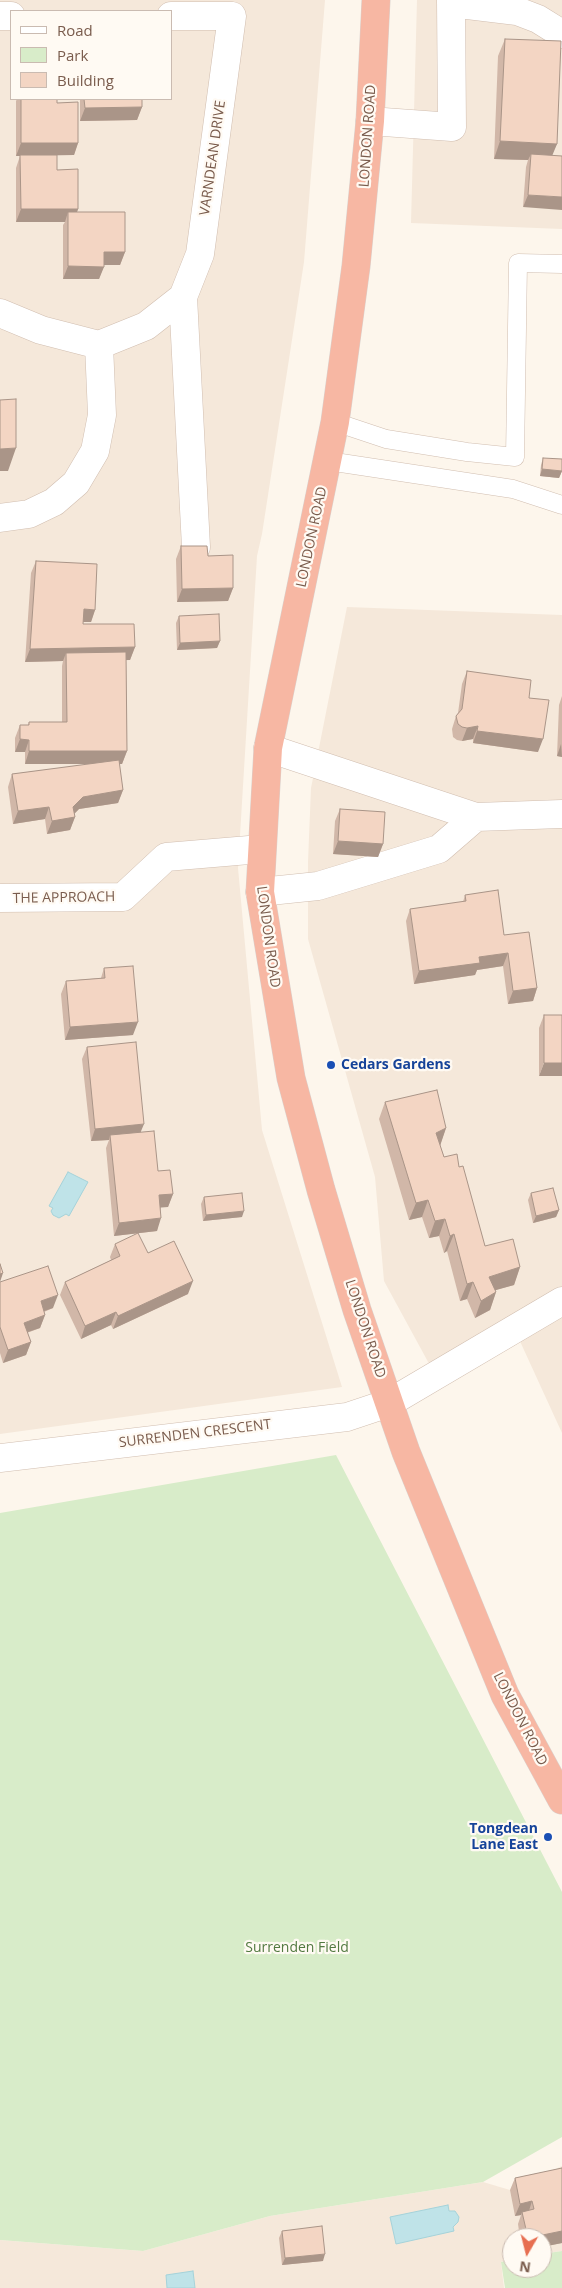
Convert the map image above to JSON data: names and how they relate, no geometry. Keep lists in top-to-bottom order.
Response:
{
  "streets": {
    "highway": ["LONDON ROAD"],
    "street": ["VARNDEAN DRIVE", "THE APPROACH", "SURRENDEN CRESCENT"]
  },
  "crossings": [
    ["LONDON ROAD", "THE APPROACH"],
    ["LONDON ROAD", "SURRENDEN CRESCENT"]
  ],
  "parks": ["Surrenden Field"],
  "places": ["Cedars Gardens", "Tongdean Lane East"],
  "legend": ["Road", "Park", "Building"],
  "north": "bottom"
}
